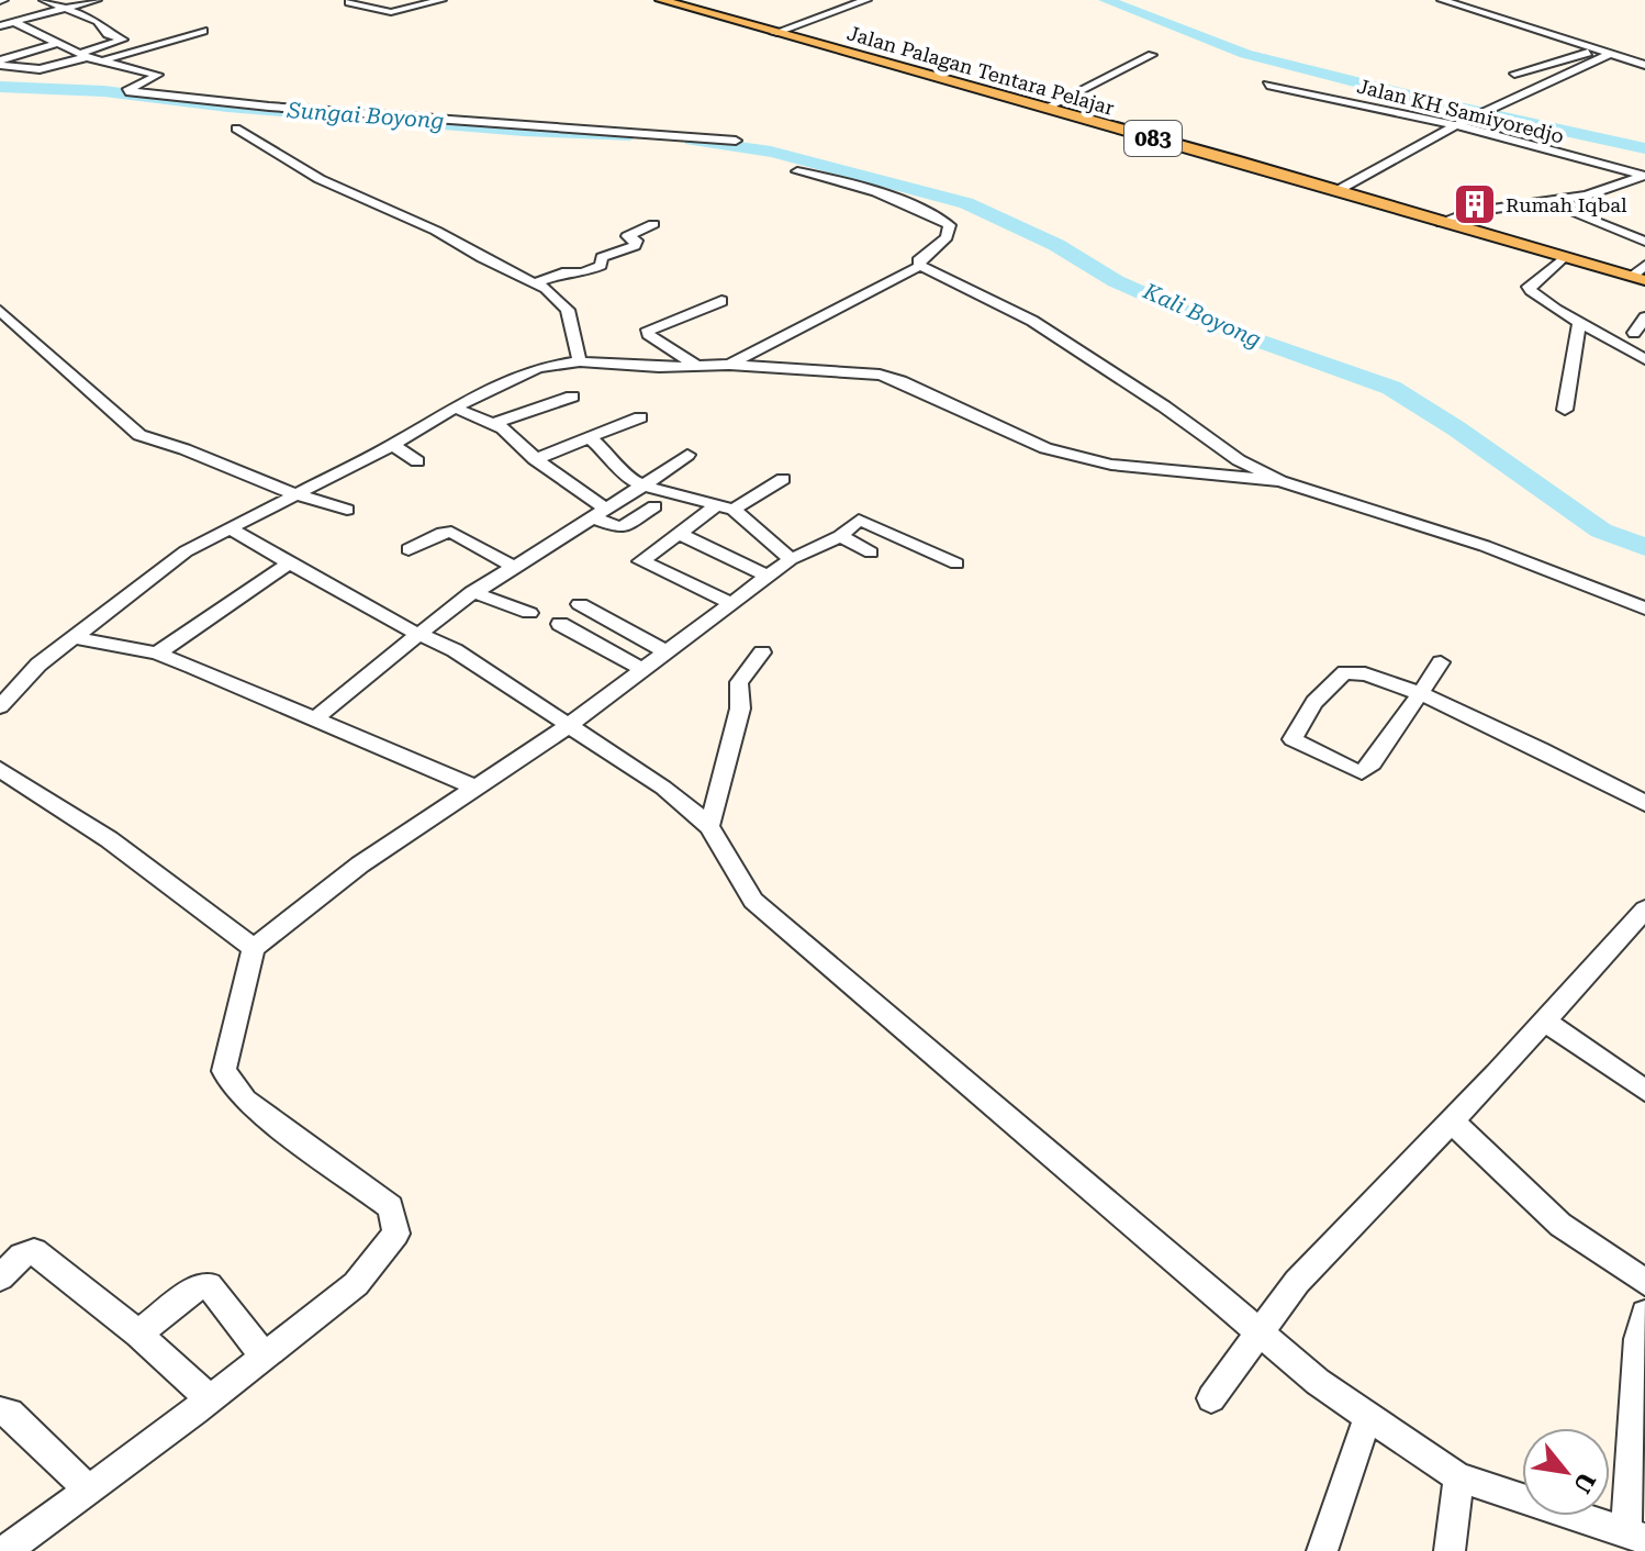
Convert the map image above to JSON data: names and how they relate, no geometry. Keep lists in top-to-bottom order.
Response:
{
  "streets": {
    "main road": ["Jalan Palagan Tentara Pelajar", "083"],
    "street": ["Jalan KH Samiyoredjo"]
  },
  "water": ["Sungai Boyong", "Kali Boyong"],
  "places": {
    "building": ["Rumah Iqbal"]
  },
  "north": "bottom right"
}
